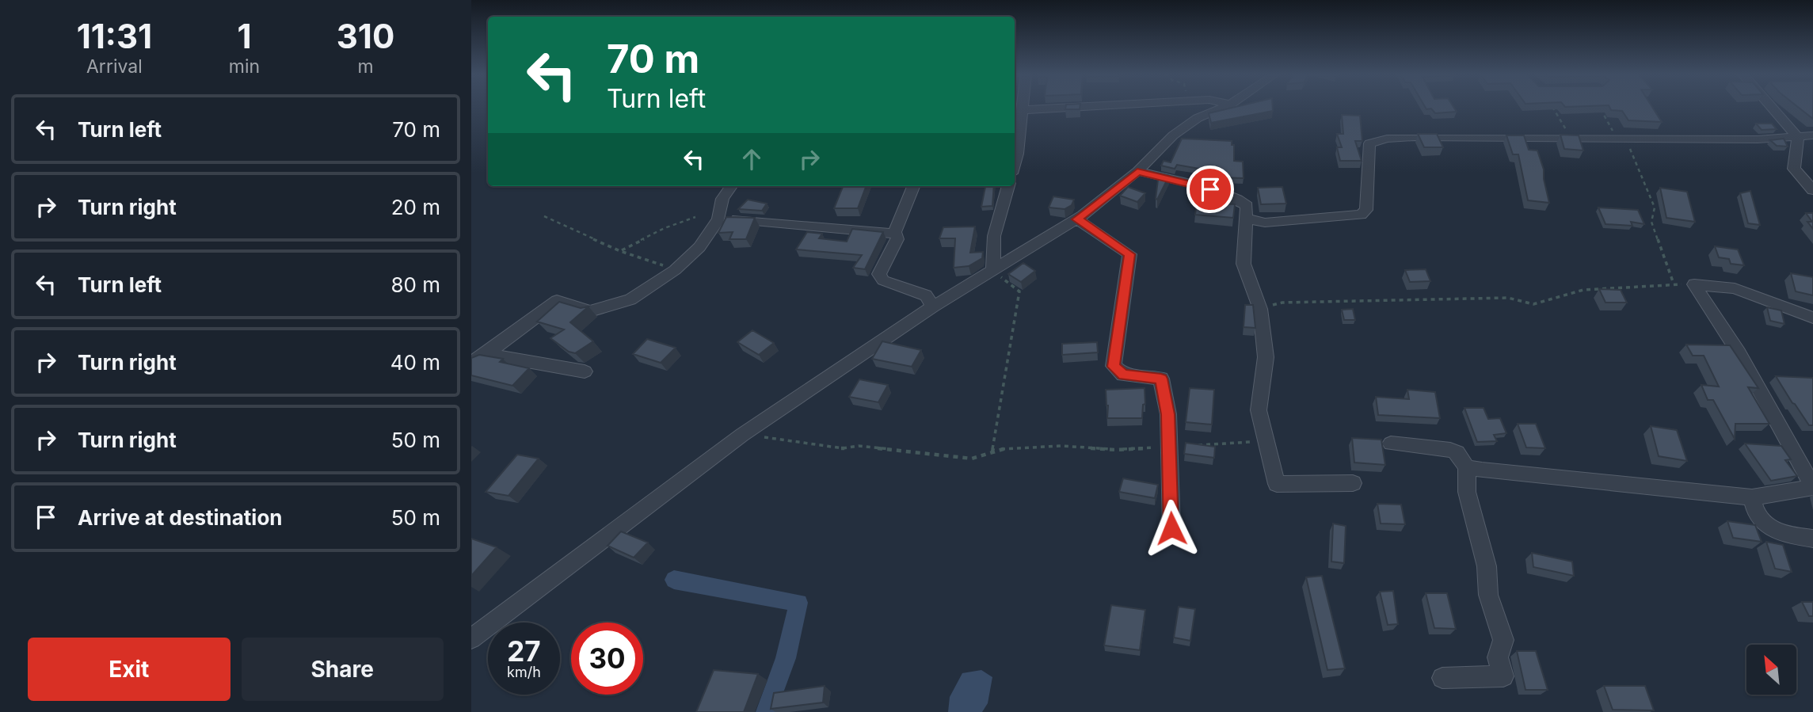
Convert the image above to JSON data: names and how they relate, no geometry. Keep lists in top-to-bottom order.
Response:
{
  "north": "top left",
  "page": {
    "eta": [
      "11:31",
      "Arrival",
      "1",
      "min",
      "310",
      "m"
    ],
    "turn": ["70 m", "Turn left"],
    "list": [
      {
        "name": "Turn left",
        "value": "70 m"
      },
      {
        "name": "Turn right",
        "value": "20 m"
      },
      {
        "name": "Turn left",
        "value": "80 m"
      },
      {
        "name": "Turn right",
        "value": "40 m"
      },
      {
        "name": "Turn right",
        "value": "50 m"
      },
      {
        "name": "Arrive at destination",
        "value": "50 m"
      }
    ],
    "speed": "27 km/h",
    "limit": "30",
    "buttons": ["Exit", "Share"]
  }
}
